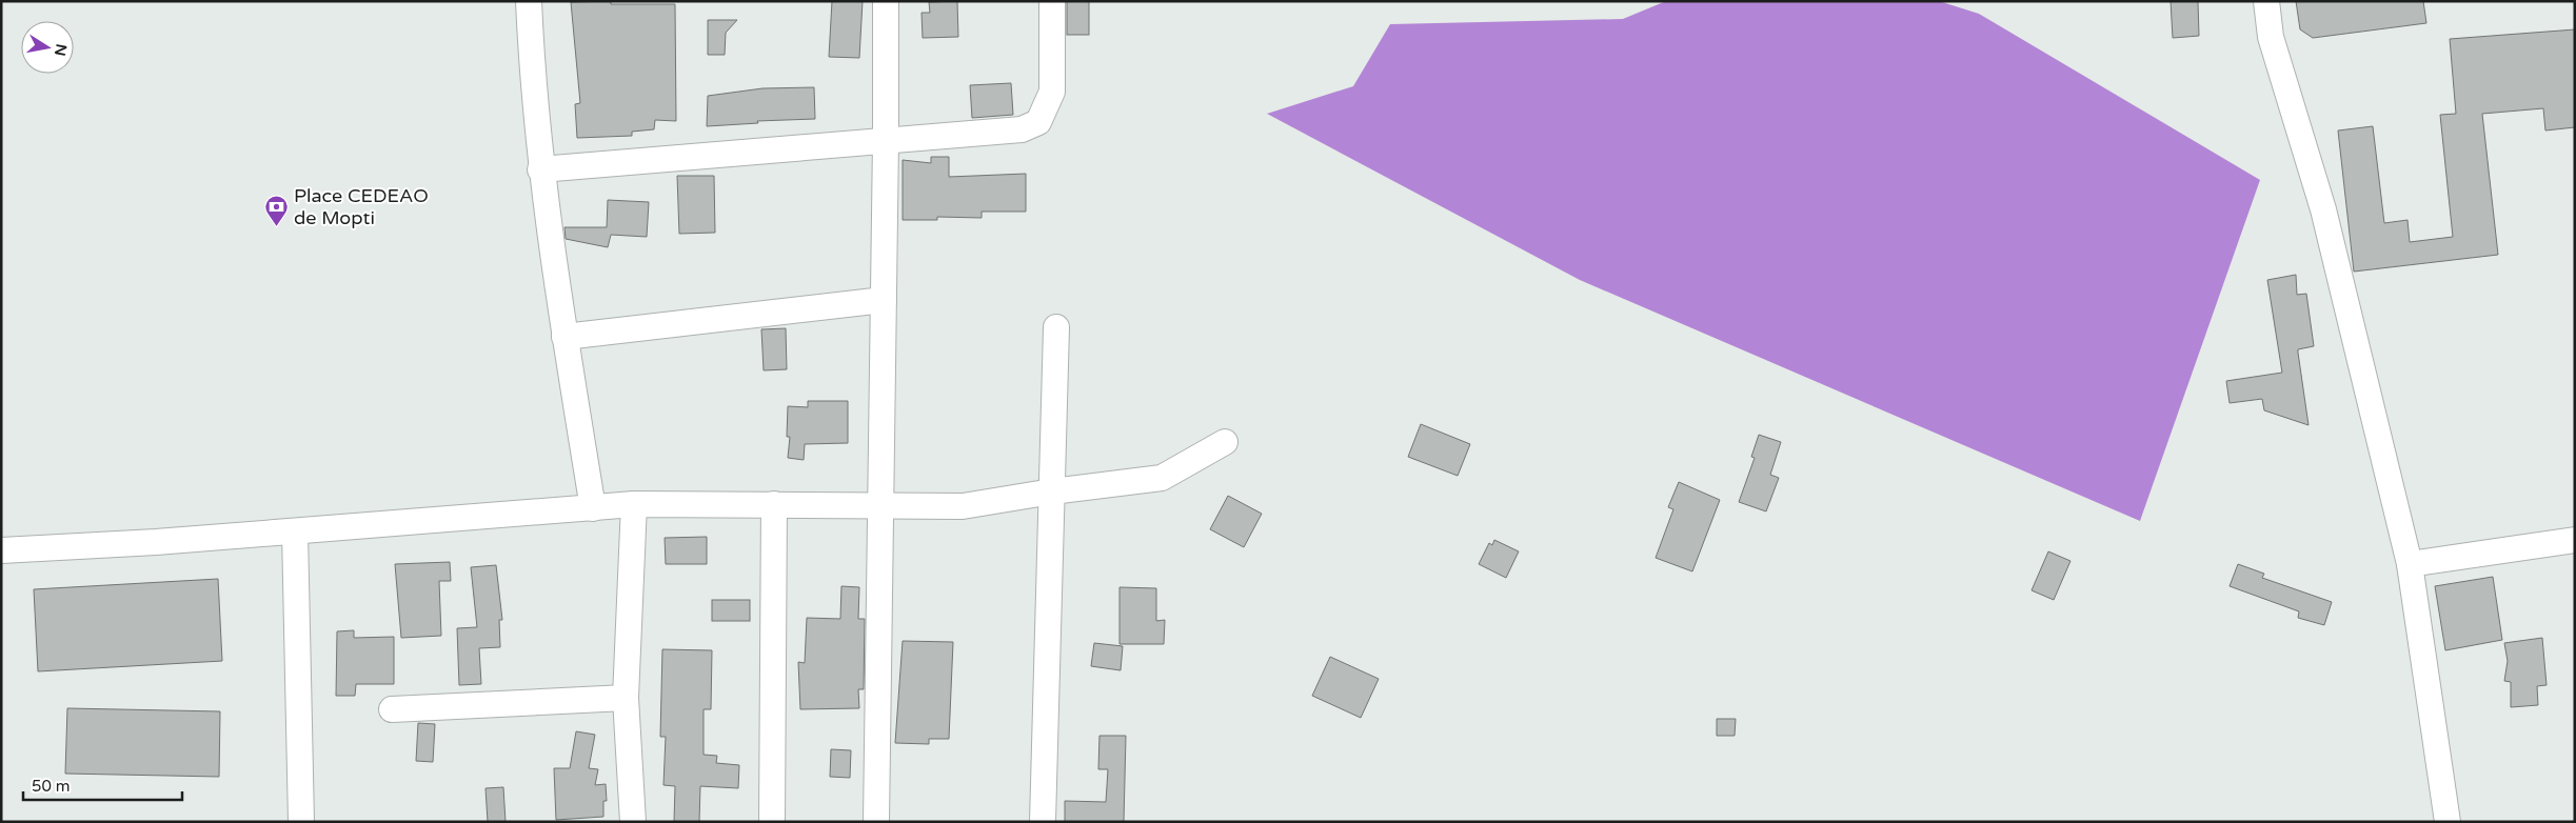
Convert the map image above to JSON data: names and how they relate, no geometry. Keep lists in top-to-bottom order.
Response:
{
  "places": {
    "bank": ["Place CEDEAO de Mopti"]
  },
  "scale_bar": "50 m",
  "north": "right"
}
